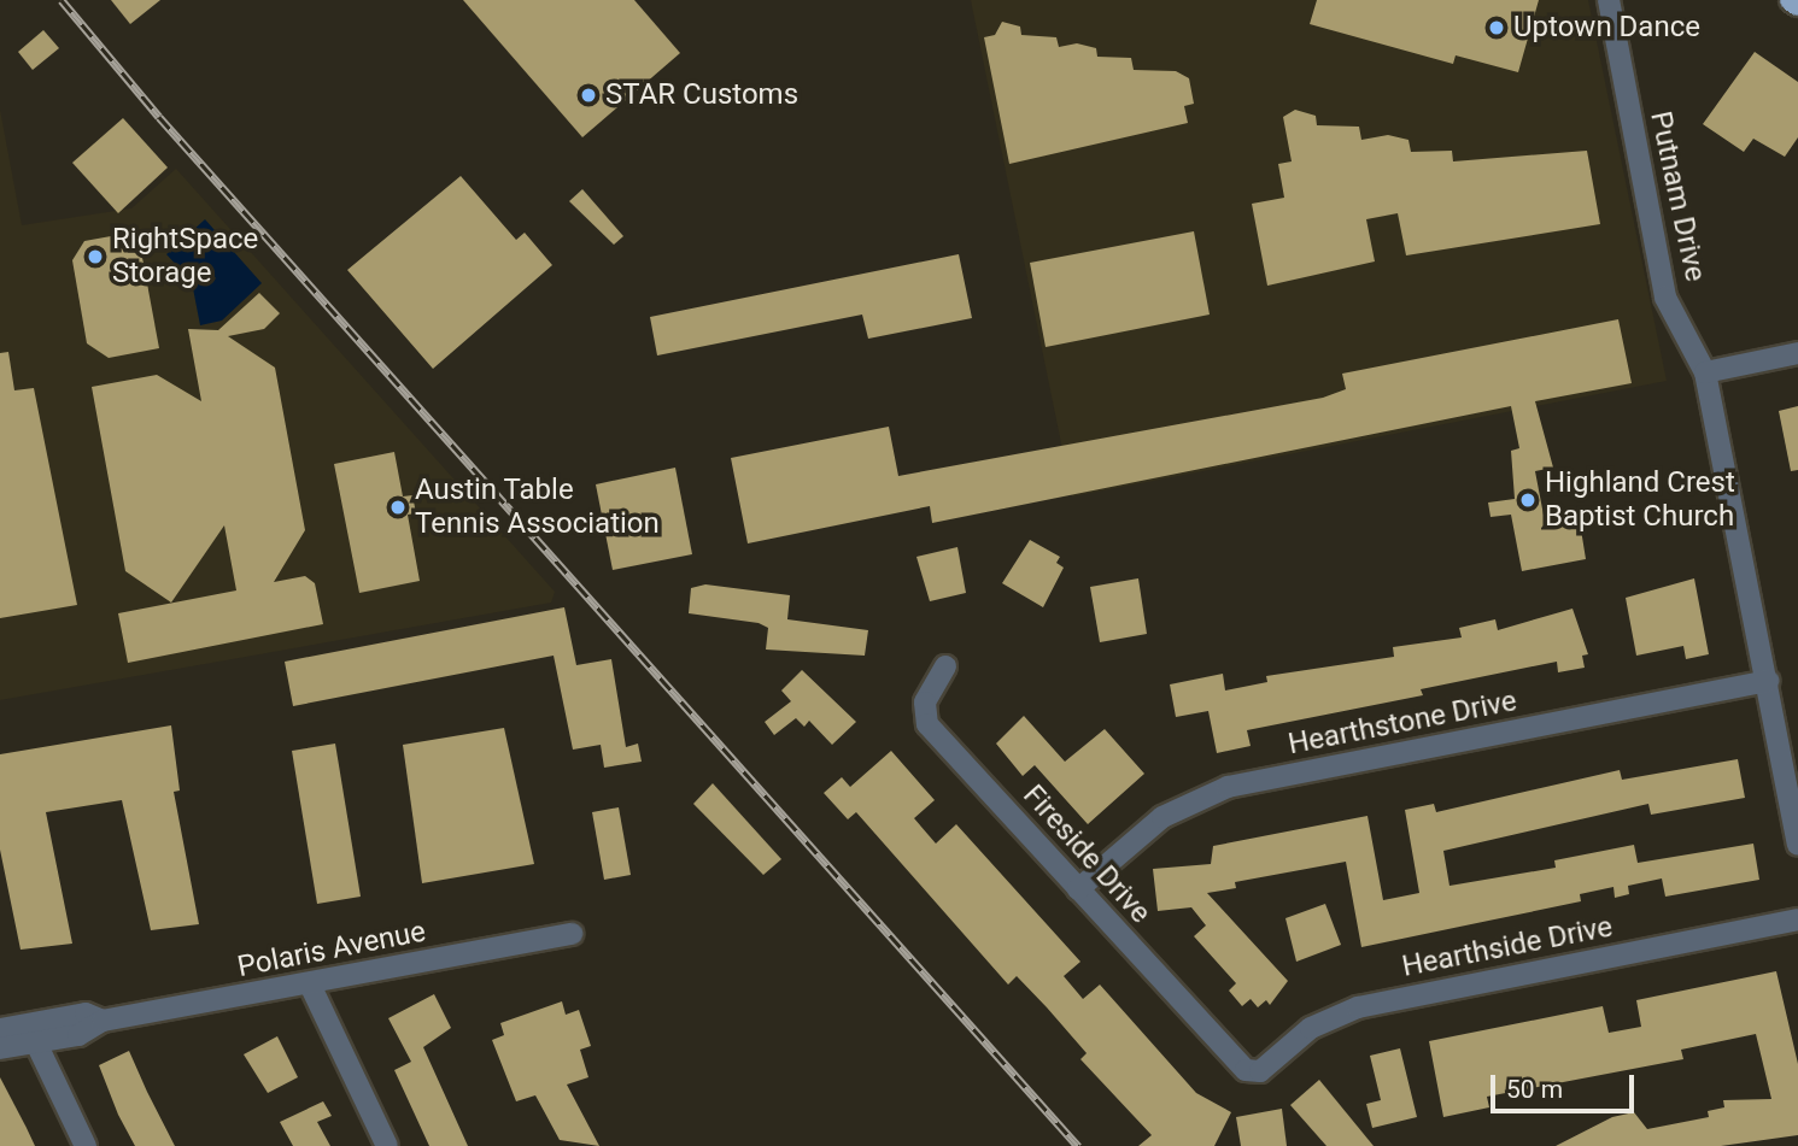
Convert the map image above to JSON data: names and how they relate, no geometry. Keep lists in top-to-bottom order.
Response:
{
  "streets": {
    "street": [
      "Putnam Drive",
      "Hearthstone Drive",
      "Fireside Drive",
      "Hearthside Drive",
      "Polaris Avenue"
    ]
  },
  "crossings": [
    ["Putnam Drive", "Hearthstone Drive"],
    ["Hearthstone Drive", "Fireside Drive"],
    ["Fireside Drive", "Hearthside Drive"]
  ],
  "places": [
    "Uptown Dance",
    "STAR Customs",
    "RightSpace Storage",
    "Highland Crest Baptist Church",
    "Austin Table Tennis Association"
  ],
  "scale_bar": "50 m"
}
